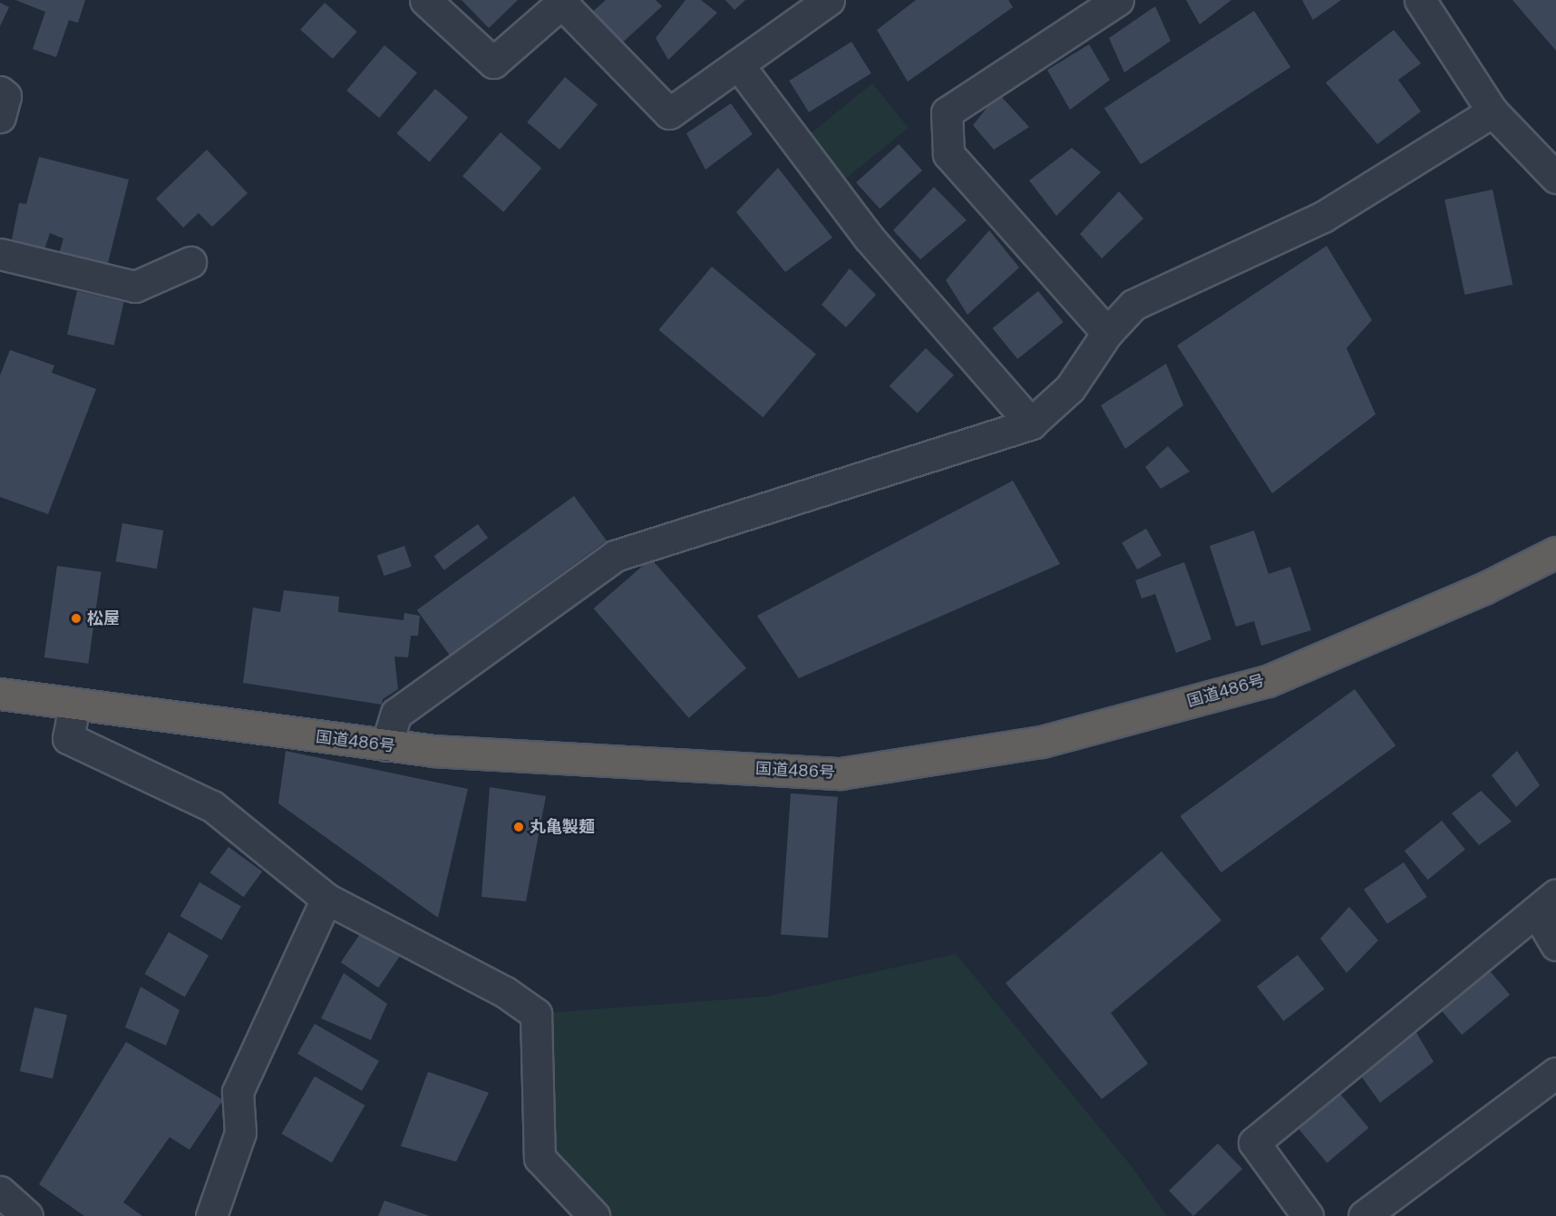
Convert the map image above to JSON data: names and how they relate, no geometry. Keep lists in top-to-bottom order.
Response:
{
  "streets": {
    "highway": ["国道486号"]
  },
  "places": ["松屋", "丸亀製麺"]
}
